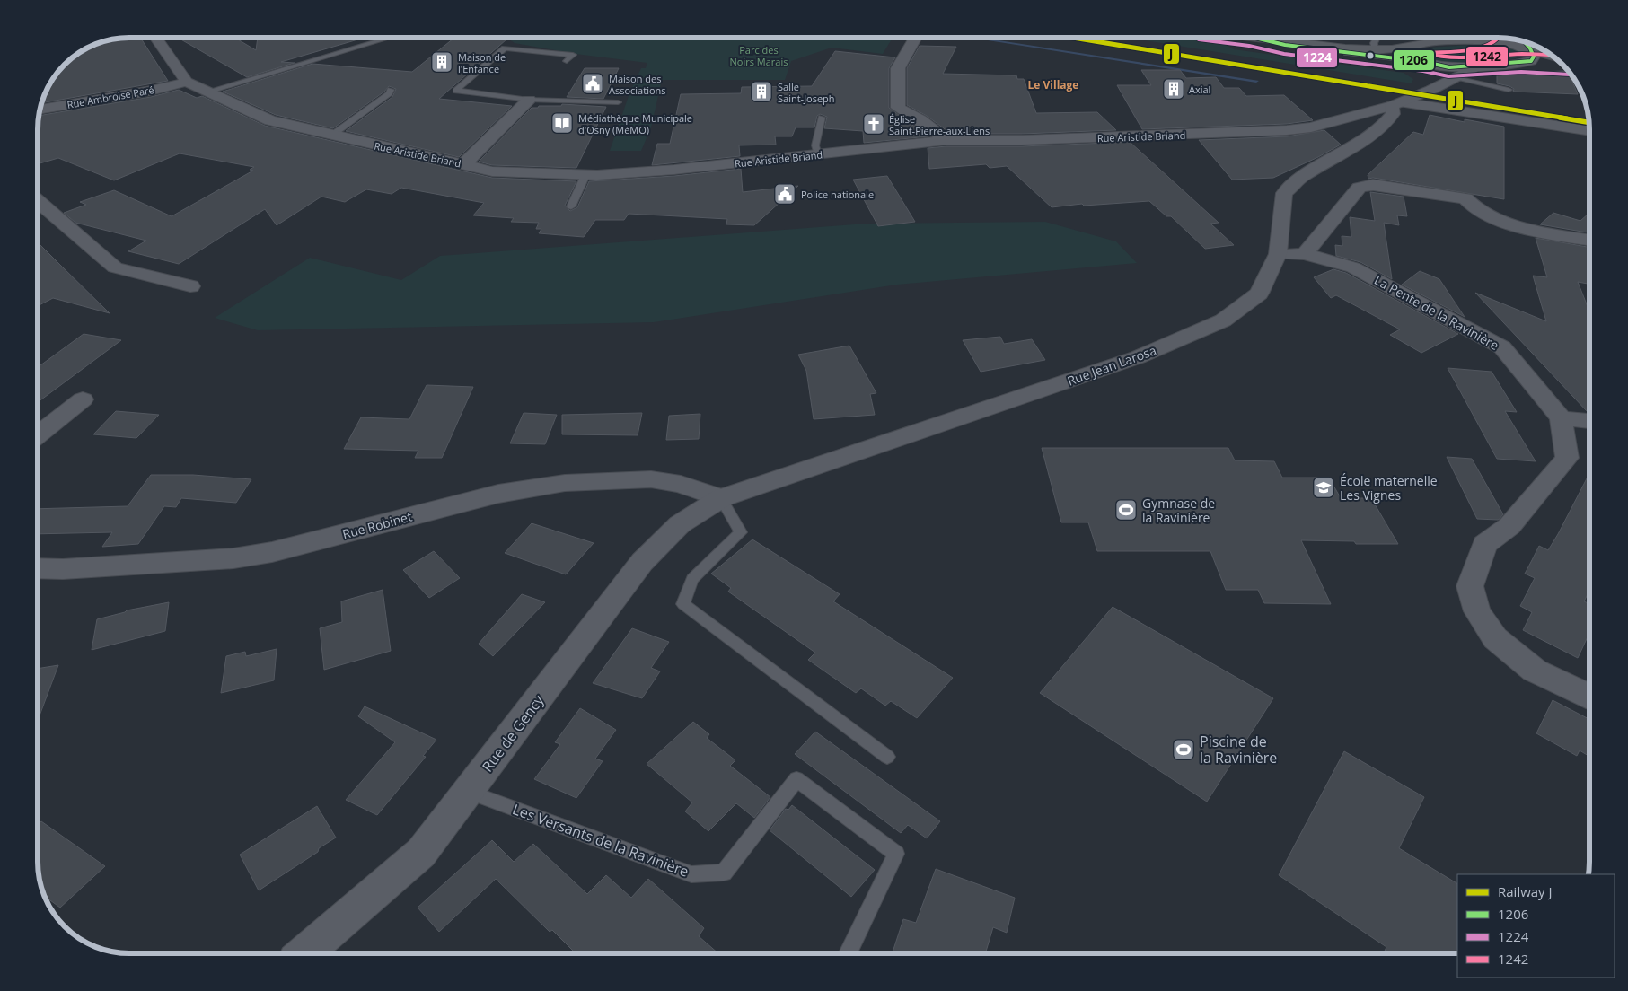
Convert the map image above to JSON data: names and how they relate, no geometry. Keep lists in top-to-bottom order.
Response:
{
  "streets": {
    "street": [
      "Rue Ambroise Paré",
      "Rue Aristide Briand",
      "La Pente de la Ravinière",
      "Rue Jean Larosa",
      "Rue Robinet",
      "Rue de Gency"
    ],
    "lane": ["Les Versants de la Ravinière"]
  },
  "crossings": [
    ["Rue Ambroise Paré", "Rue Aristide Briand"],
    ["Rue Aristide Briand", "Rue Jean Larosa"],
    ["La Pente de la Ravinière", "Rue Jean Larosa"],
    ["Rue Jean Larosa", "Rue Robinet"],
    ["Rue Jean Larosa", "Rue de Gency"],
    ["Rue Robinet", "Rue de Gency"],
    ["Rue de Gency", "Les Versants de la Ravinière"]
  ],
  "districts": ["Le Village"],
  "parks": ["Parc des Noirs Marais"],
  "places": {
    "building": ["Maison de l'Enfance", "Axial", "Salle Saint-Joseph"],
    "public building": ["Maison des Associations", "Police nationale"],
    "library": ["Médiathèque Municipale d'Osny (MéMO)"],
    "church": ["Église Saint-Pierre-aux-Liens"],
    "school or university": ["École maternelle Les Vignes"],
    "sports": ["Gymnase de la Ravinière", "Piscine de la Ravinière"]
  },
  "lines": [
    "rail line J",
    "transit line 1206",
    "transit line 1242",
    "transit line 1224"
  ],
  "legend": [
    "Railway J",
    "1206",
    "1224",
    "1242"
  ]
}
